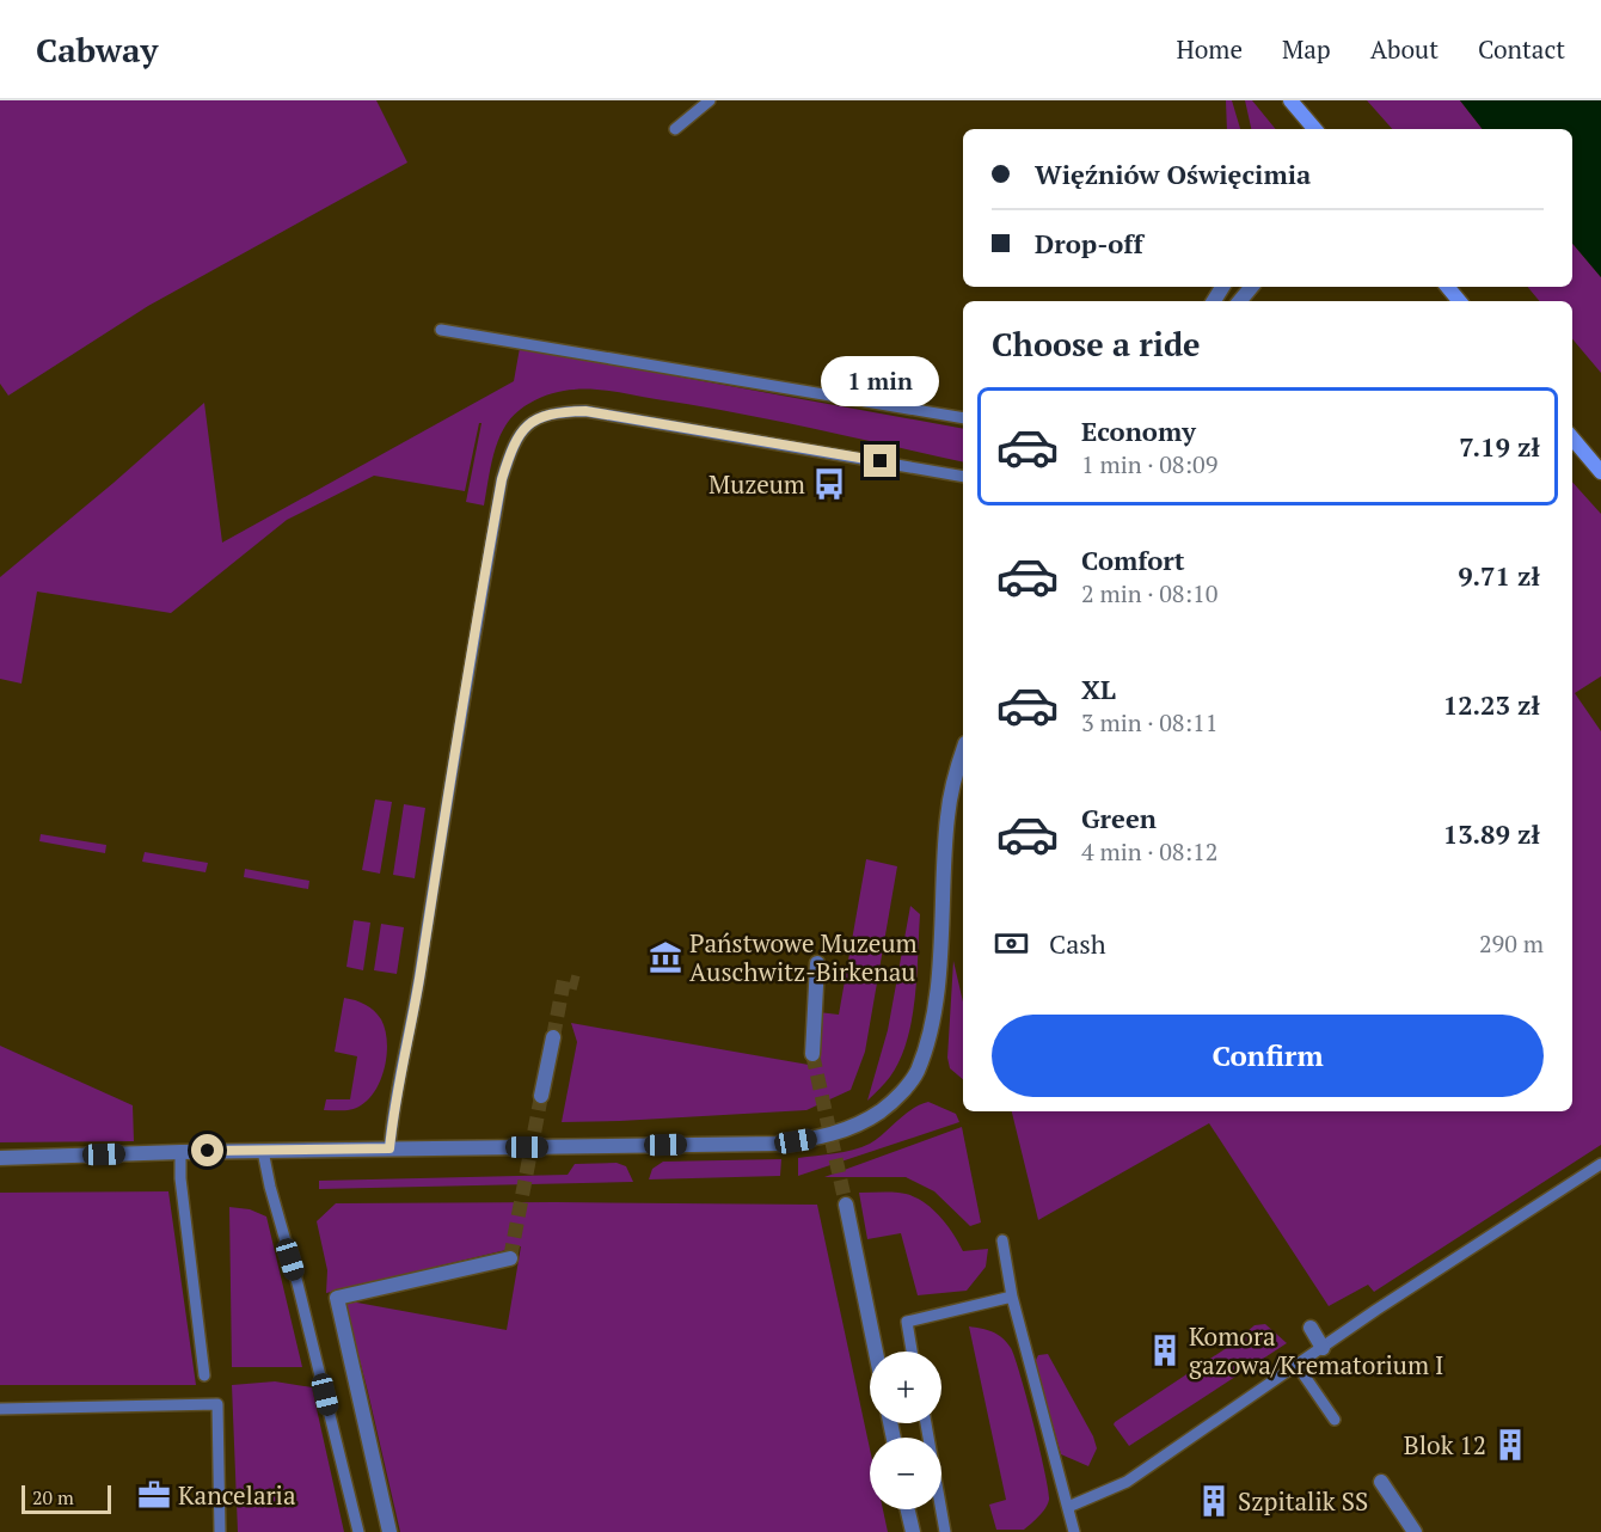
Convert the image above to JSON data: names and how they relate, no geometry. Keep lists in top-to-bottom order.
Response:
{
  "places": {
    "bus stop": ["Muzeum"],
    "museum": ["Państwowe Muzeum Auschwitz-Birkenau"],
    "building": ["Komora gazowa/Krematorium I", "Blok 12", "Szpitalik SS"],
    "office": ["Kancelaria"]
  },
  "scale_bar": "20 m",
  "page": {
    "header": "Cabway",
    "nav": [
      "Home",
      "Map",
      "About",
      "Contact"
    ],
    "banner": ["Więźniów Oświęcimia", "Drop-off"],
    "heading": "Choose a ride",
    "bubble": "1 min",
    "list": [
      {
        "name": "Economy",
        "note": "1 min · 08:09",
        "value": "7.19 zł"
      },
      {
        "name": "Comfort",
        "note": "2 min · 08:10",
        "value": "9.71 zł"
      },
      {
        "name": "XL",
        "note": "3 min · 08:11",
        "value": "12.23 zł"
      },
      {
        "name": "Green",
        "note": "4 min · 08:12",
        "value": "13.89 zł"
      }
    ],
    "pay": ["Cash", "290 m"],
    "buttons": "Confirm",
    "map_buttons": ["+", "−"],
    "scale": "20 m"
  }
}
